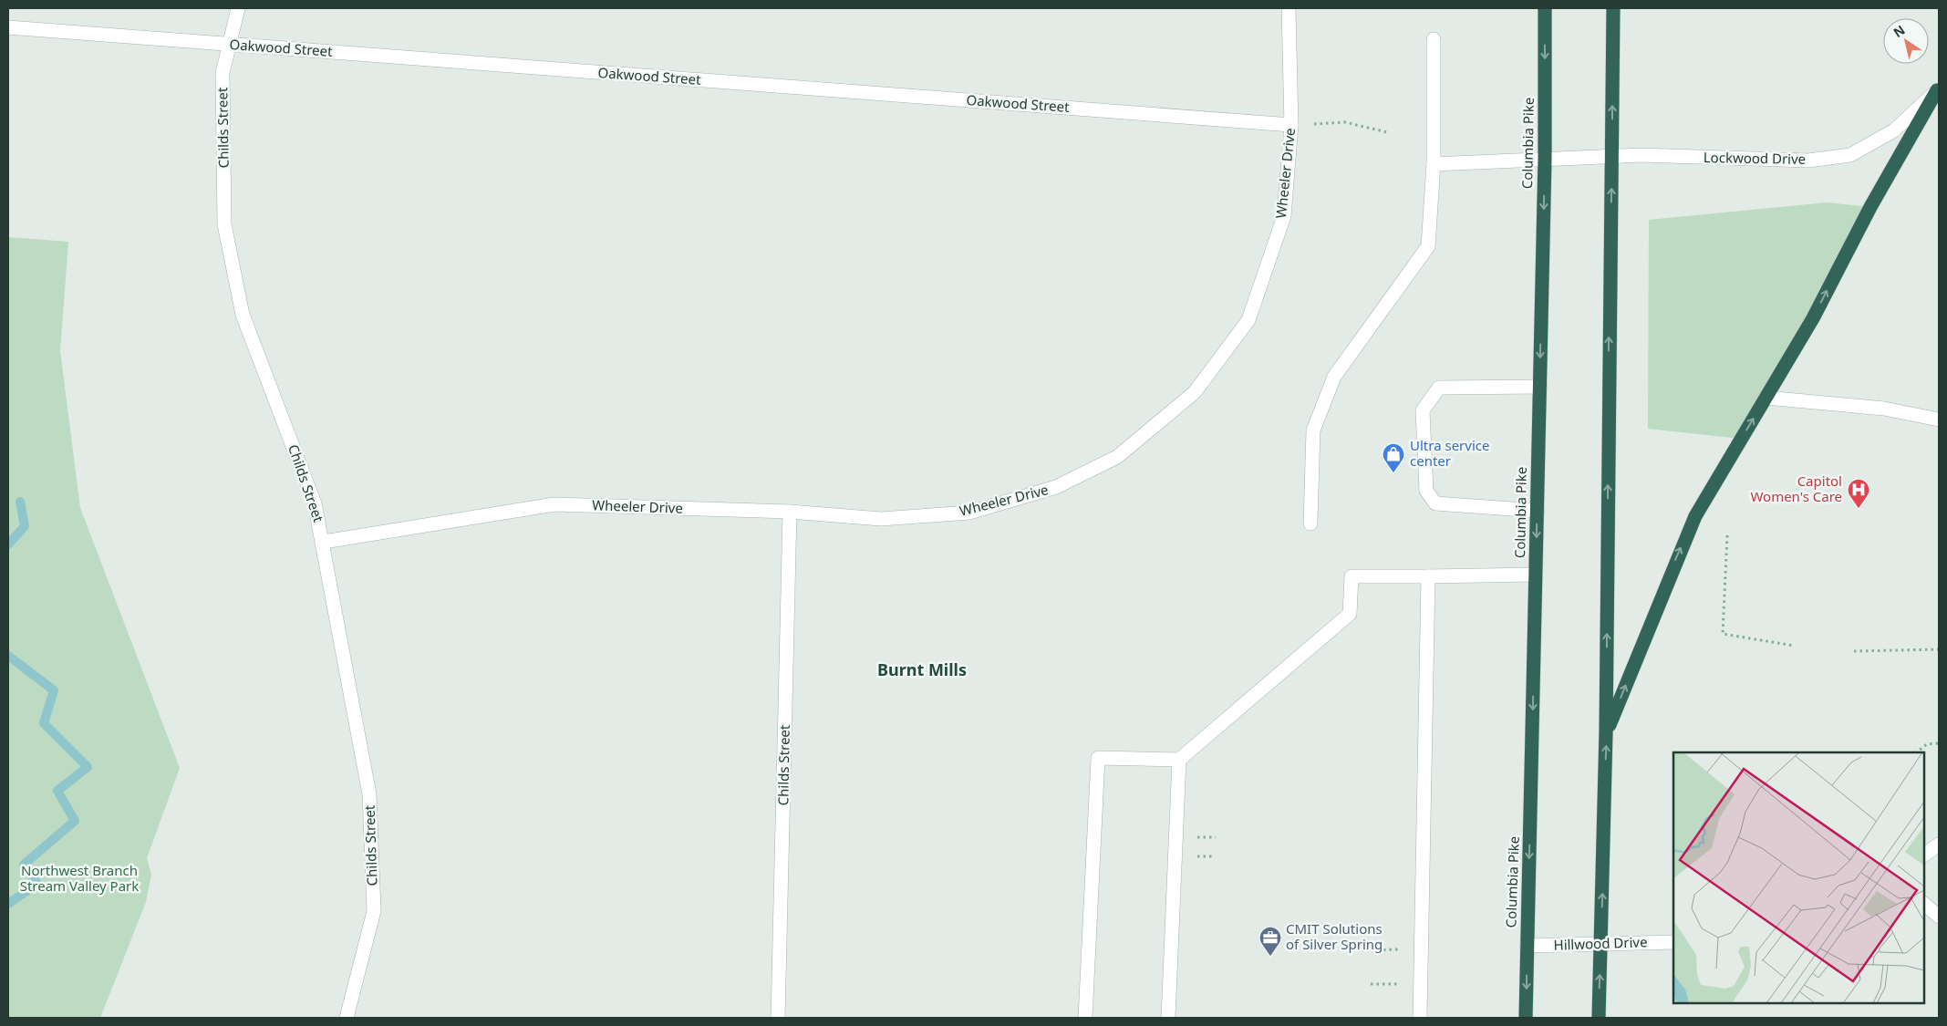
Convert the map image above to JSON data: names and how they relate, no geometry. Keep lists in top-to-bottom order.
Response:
{
  "streets": {
    "highway": ["Columbia Pike"],
    "street": [
      "Oakwood Street",
      "Childs Street",
      "Lockwood Drive",
      "Wheeler Drive",
      "Hillwood Drive"
    ]
  },
  "crossings": [
    ["Oakwood Street", "Childs Street"],
    ["Oakwood Street", "Wheeler Drive"],
    ["Childs Street", "Wheeler Drive"],
    ["Columbia Pike", "Lockwood Drive"],
    ["Columbia Pike", "Hillwood Drive"]
  ],
  "districts": ["Burnt Mills"],
  "parks": ["Northwest Branch Stream Valley Park"],
  "places": {
    "shop": ["Ultra service center"],
    "hospital": ["Capitol Women's Care"],
    "office": ["CMIT Solutions of Silver Spring"]
  },
  "north": "top left"
}
